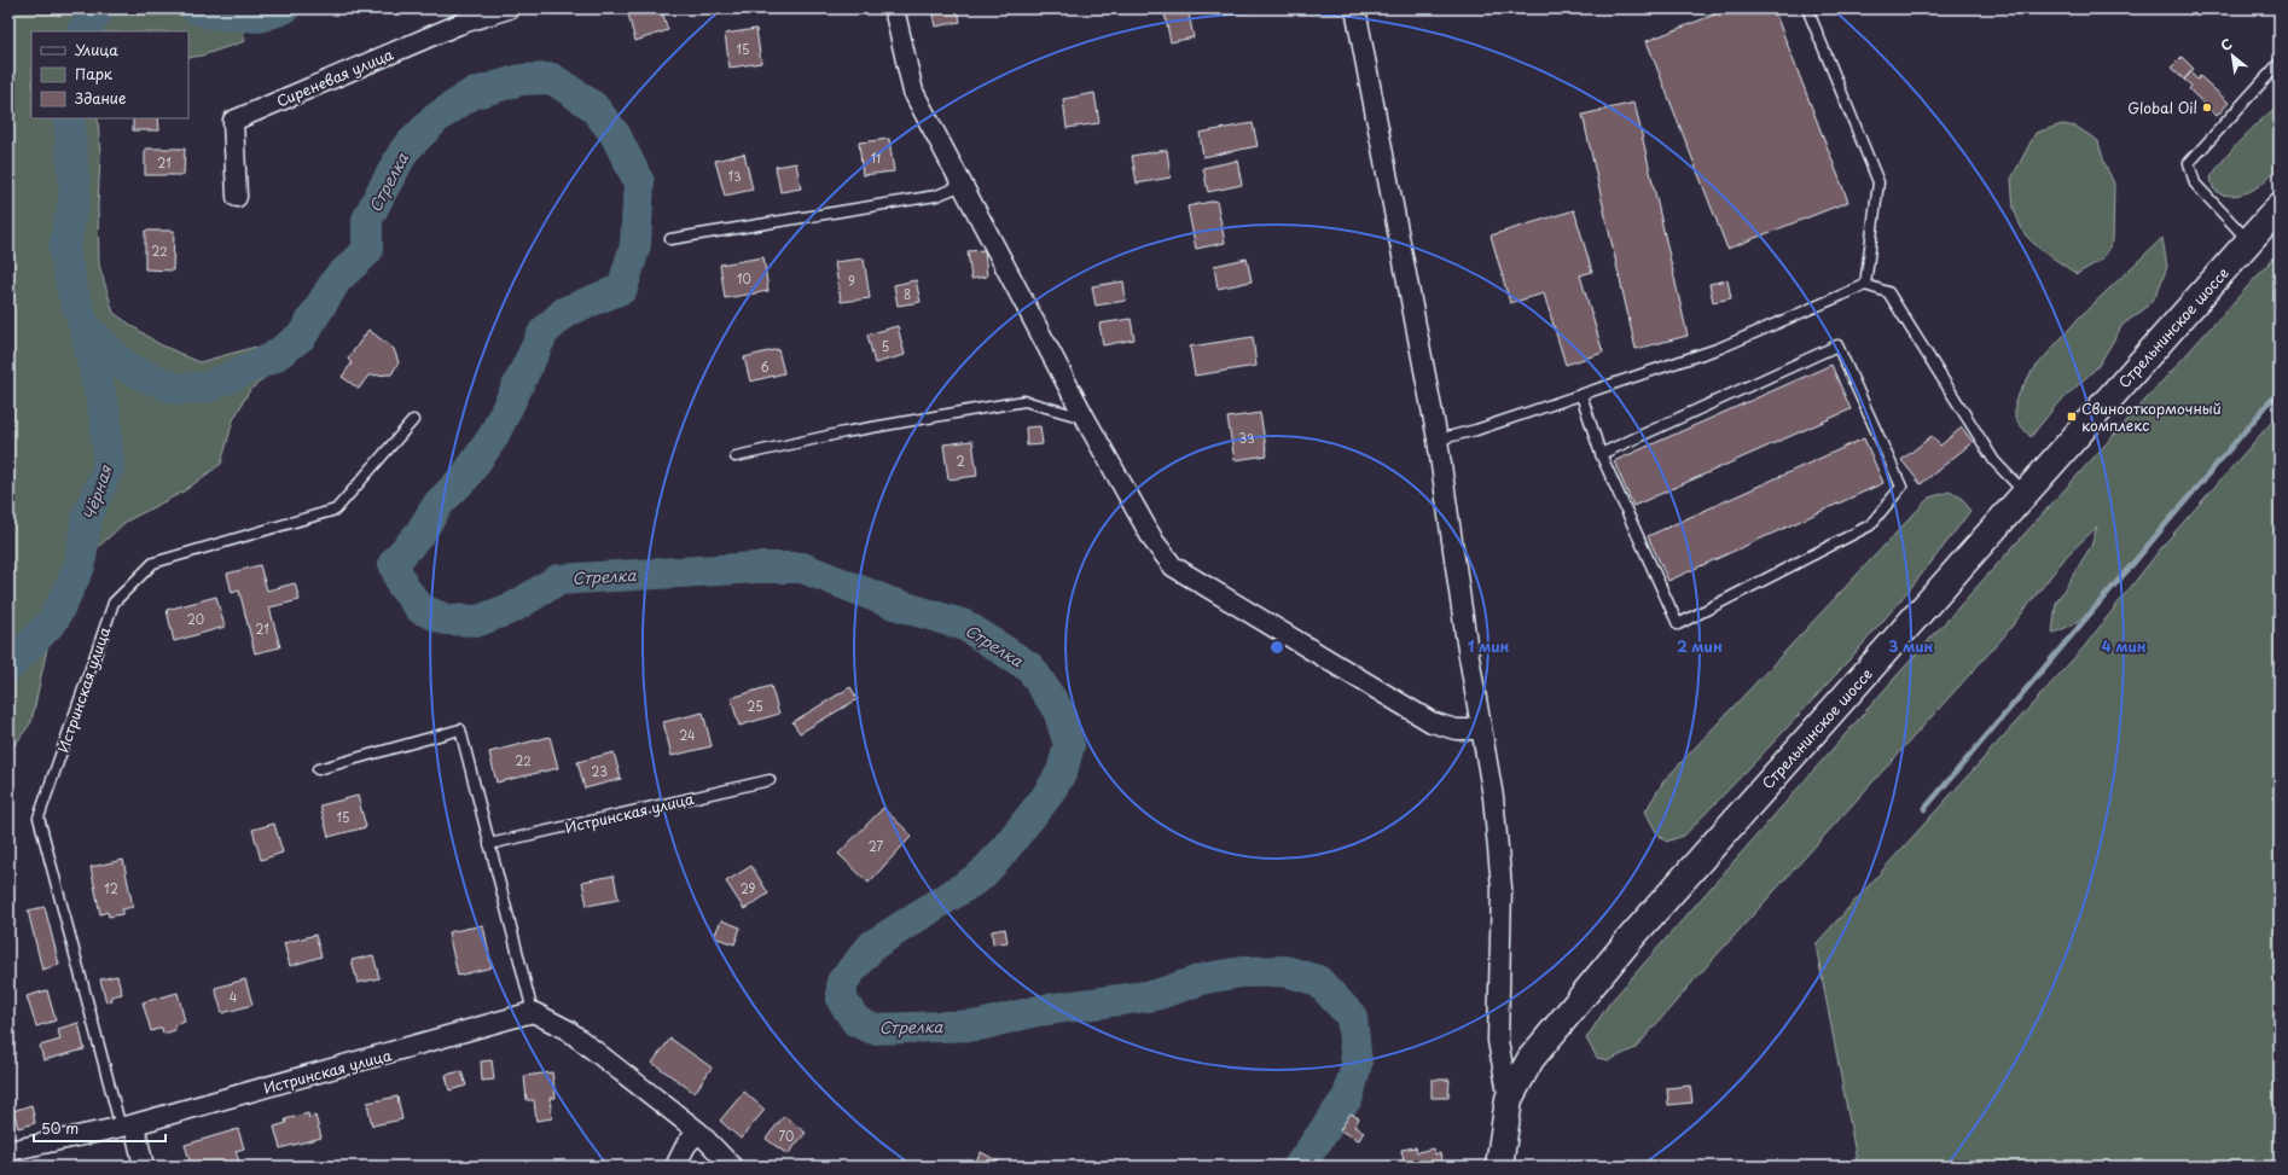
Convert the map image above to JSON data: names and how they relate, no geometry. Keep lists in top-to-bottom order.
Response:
{
  "streets": {
    "main road": ["Стрельнинское шоссе"],
    "street": ["Сиреневая улица", "Истринская улица"]
  },
  "water": ["Стрелка", "Чёрная"],
  "places": {
    "other": ["Global Oil"],
    "transit": ["Свинооткормочный комплекс"]
  },
  "house_numbers": [
    "15",
    "11",
    "21",
    "13",
    "22",
    "10",
    "9",
    "8",
    "5",
    "6",
    "33",
    "2",
    "20",
    "21",
    "25",
    "24",
    "22",
    "23",
    "15",
    "27",
    "12",
    "29",
    "4",
    "70"
  ],
  "legend": ["Улица", "Парк", "Здание"],
  "scale_bar": "50 m",
  "north": "top left",
  "rings": [
    "1 мин",
    "2 мин",
    "3 мин",
    "4 мин"
  ]
}
